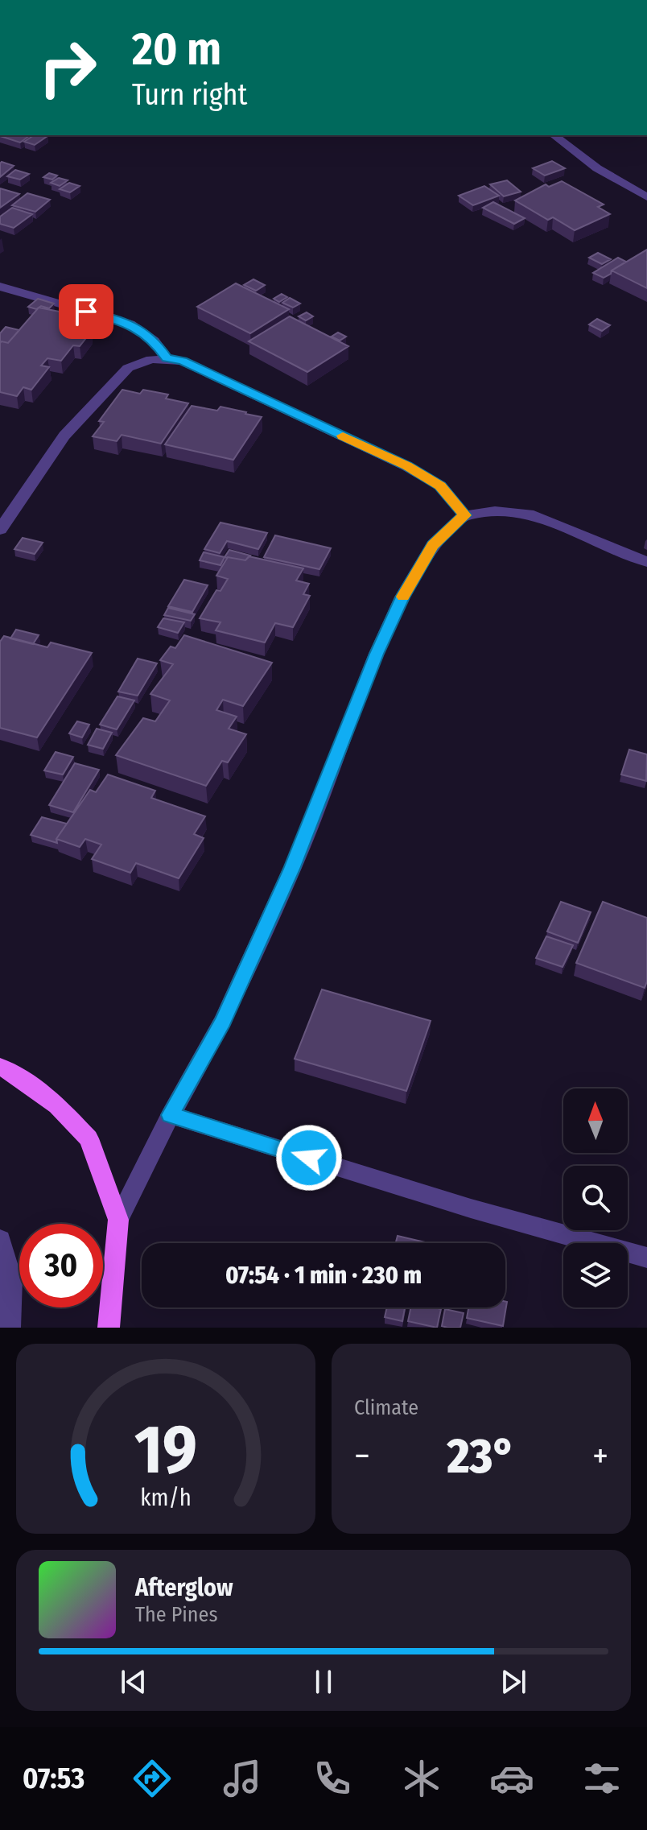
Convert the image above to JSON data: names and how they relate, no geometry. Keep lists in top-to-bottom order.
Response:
{
  "north": "top",
  "page": {
    "turn": ["20 m", "Turn right"],
    "limit": "30",
    "trip": "07:54 · 1 min · 230 m",
    "tile": "Climate",
    "heat": ["−", "23°", "+"],
    "song": ["Afterglow", "The Pines"],
    "tabs": "07:53",
    "gauge": ["19", "km/h"]
  }
}
